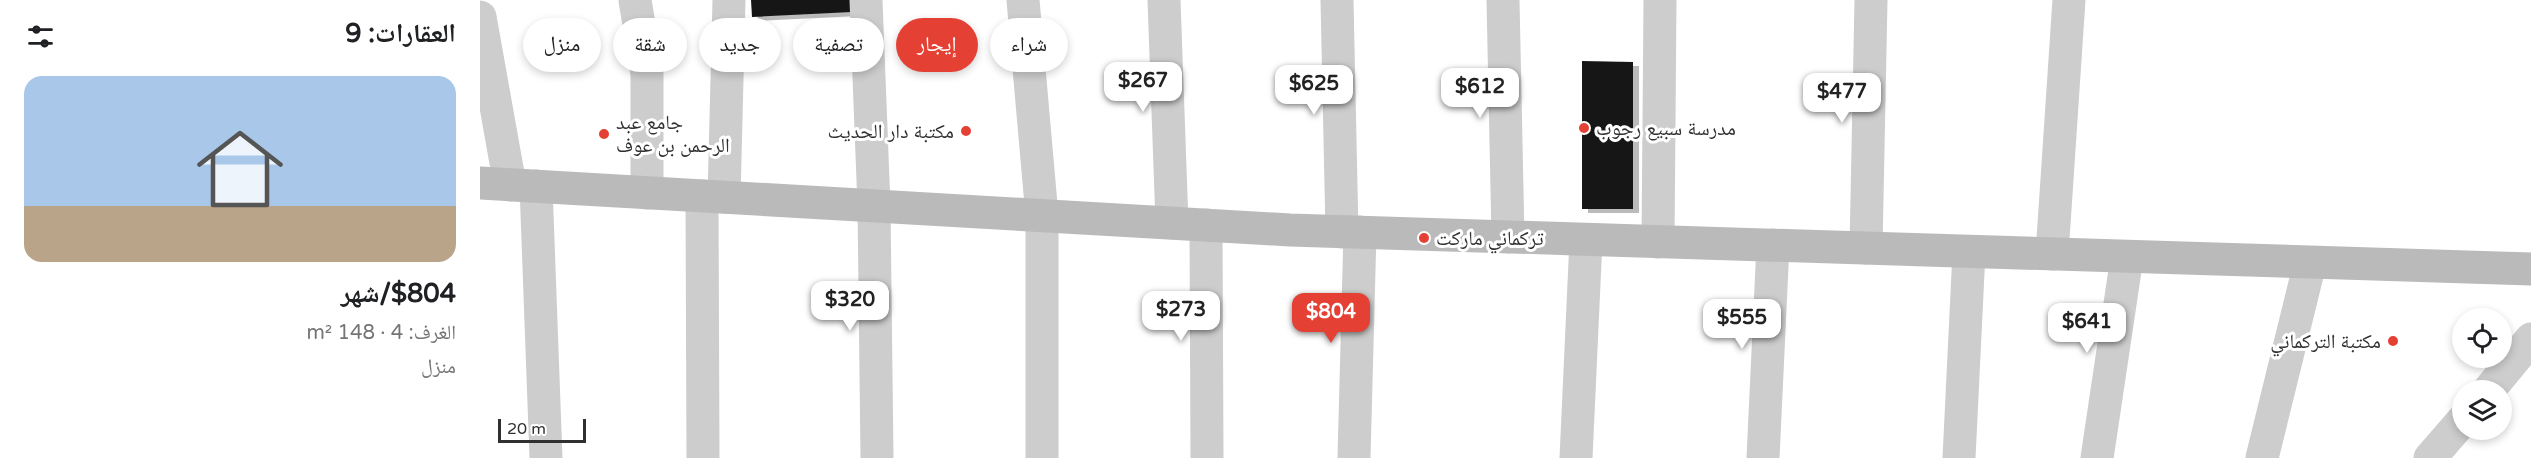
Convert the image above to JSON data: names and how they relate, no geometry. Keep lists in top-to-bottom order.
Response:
{
  "places": [
    "مدرسة سبيع رجوب",
    "مكتبة دار الحديث",
    "جامع عبد الرحمن بن عوف",
    "تركماني ماركت",
    "مكتبة التركماني"
  ],
  "scale_bar": "20 m",
  "page": {
    "heading": "العقارات: 9",
    "chip": [
      "شراء",
      "إيجار",
      "تصفية",
      "جديد",
      "شقة",
      "منزل"
    ],
    "price": [
      "$267",
      "$625",
      "$612",
      "$477",
      "$320",
      "$273",
      "$804",
      "$555",
      "$641"
    ],
    "list": [
      {
        "name": "$804/شهر",
        "note": "الغرف: 4 · 148 m² · منزل"
      }
    ],
    "scale": "20 m"
  }
}
